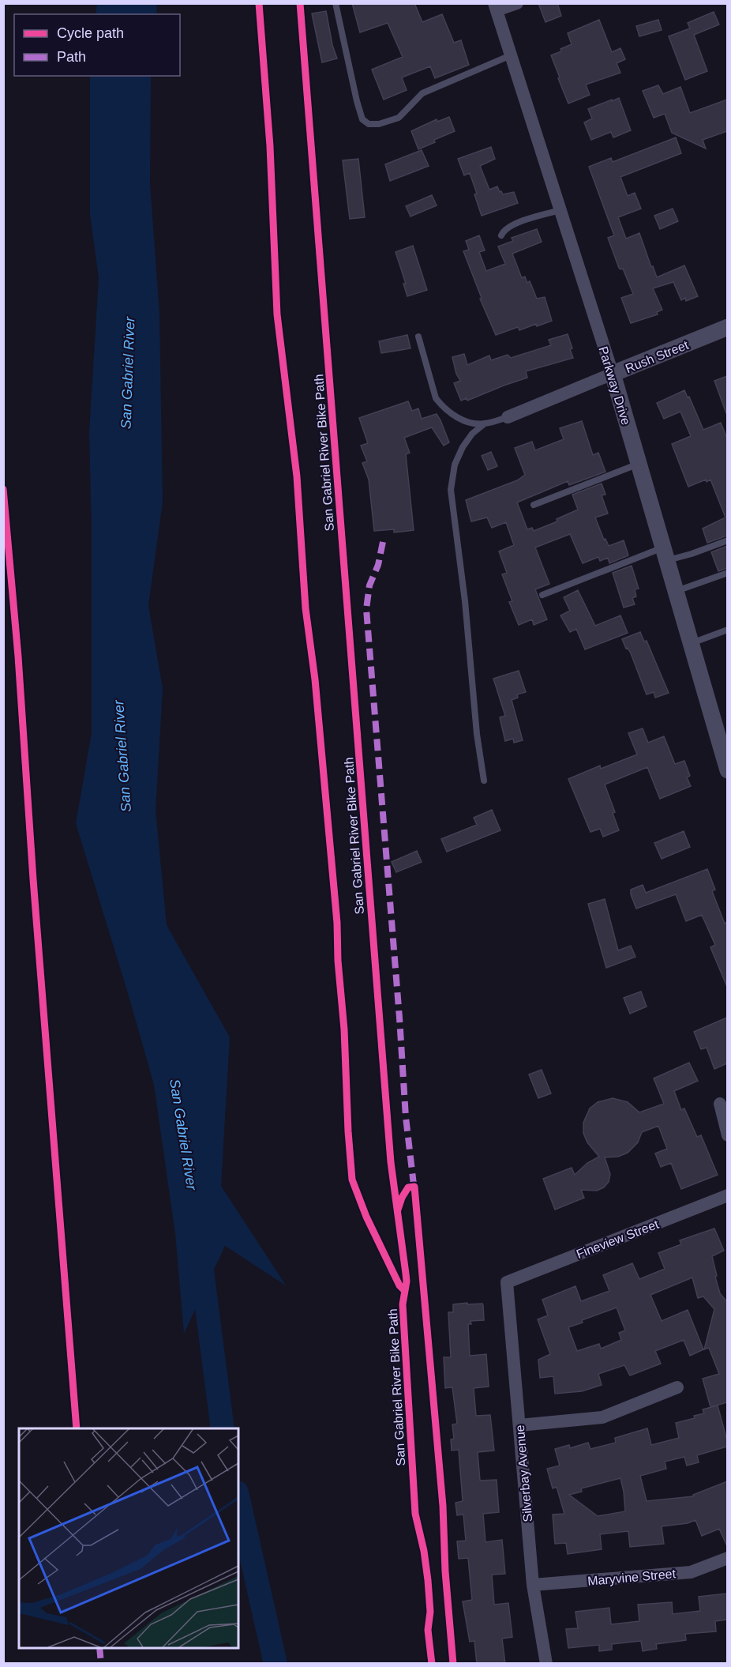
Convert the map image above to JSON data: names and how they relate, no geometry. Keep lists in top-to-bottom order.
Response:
{
  "streets": {
    "street": [
      "Rush Street",
      "Parkway Drive",
      "Fineview Street",
      "Silverbay Avenue",
      "Maryvine Street"
    ],
    "cycle path": ["San Gabriel River Bike Path"]
  },
  "crossings": [
    ["Rush Street", "Parkway Drive"],
    ["Fineview Street", "Silverbay Avenue"],
    ["Silverbay Avenue", "Maryvine Street"]
  ],
  "water": ["San Gabriel River"],
  "legend": ["Cycle path", "Path"]
}
